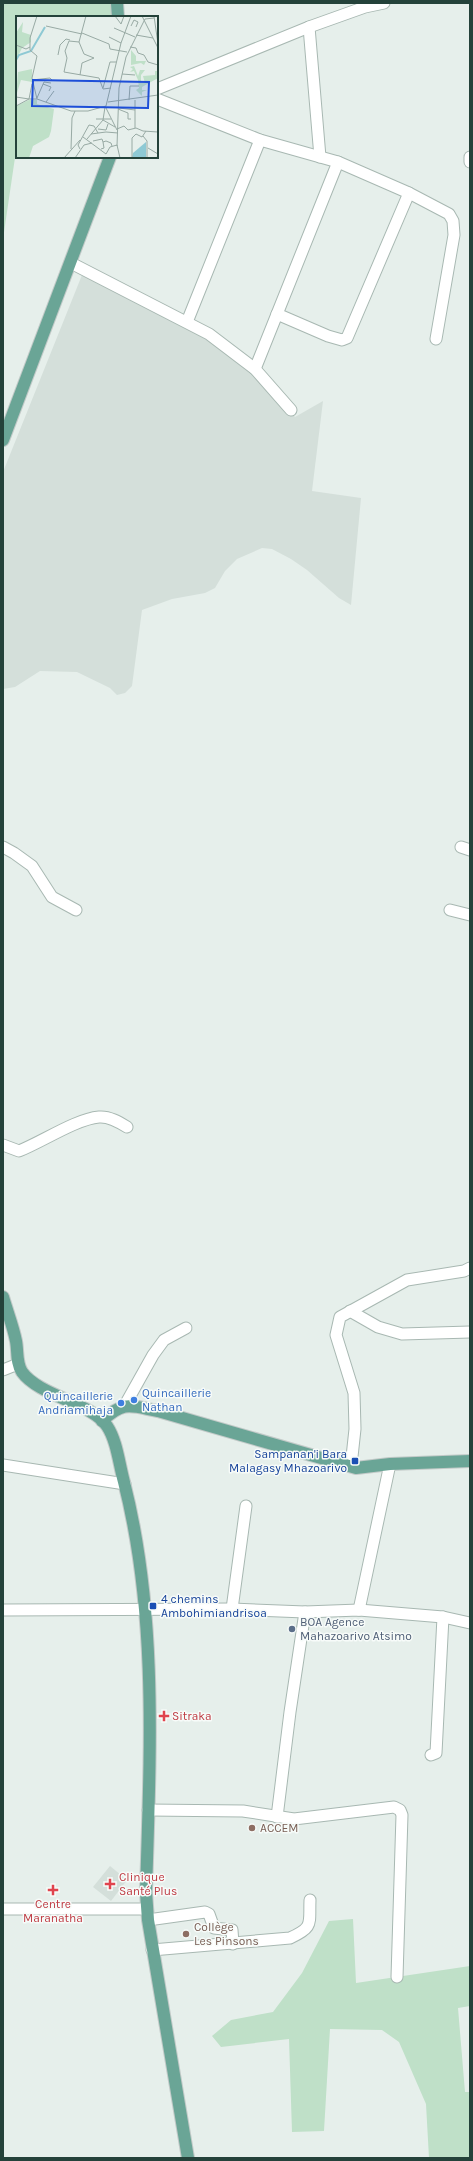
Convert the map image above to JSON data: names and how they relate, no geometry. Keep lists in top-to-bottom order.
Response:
{
  "places": {
    "other": [
      "Quincaillerie Nathan",
      "Quincaillerie Andriamihaja",
      "BOA Agence Mahazoarivo Atsimo",
      "ACCEM",
      "Collège Les Pinsons"
    ],
    "transit": ["Sampanan'i Bara Malagasy Mhazoarivo", "4 chemins Ambohimiandrisoa"],
    "health": ["Sitraka", "Clinique Santé Plus", "Centre Maranatha"]
  }
}
